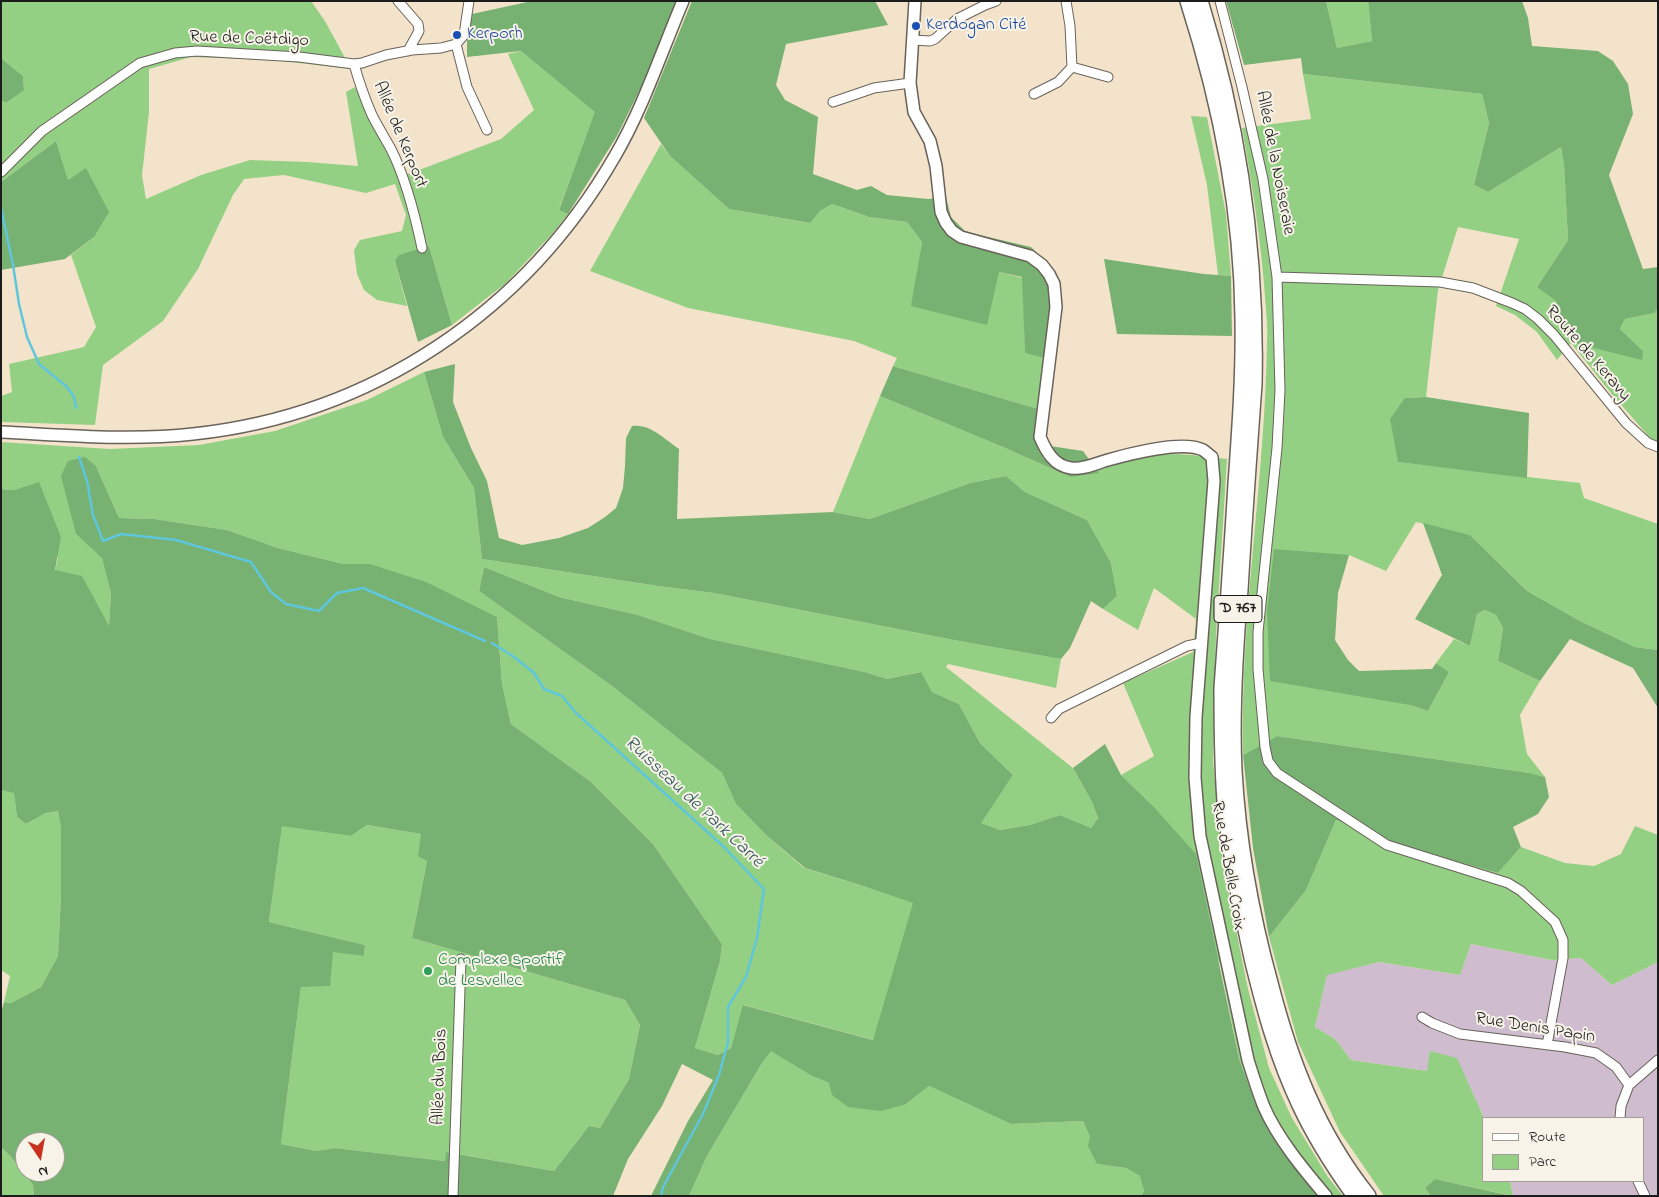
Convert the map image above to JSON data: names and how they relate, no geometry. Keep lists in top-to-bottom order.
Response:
{
  "streets": {
    "highway": ["D 767"],
    "street": [
      "Rue de Coëtdigo",
      "Allée de Kerport",
      "Allée de la Noiseraie",
      "Route de Keravy",
      "Rue de Belle Croix",
      "Rue Denis Papin",
      "Allée du Bois"
    ]
  },
  "crossings": [
    ["Rue de Coëtdigo", "Allée de Kerport"],
    ["Allée de la Noiseraie", "Route de Keravy"],
    ["Allée de la Noiseraie", "Rue Denis Papin"]
  ],
  "water": ["Ruisseau de Park Carré"],
  "places": ["Kerdogan Cité", "Kerporh", "Complexe sportif de Lesvellec"],
  "legend": ["Route", "Parc"],
  "north": "bottom"
}
